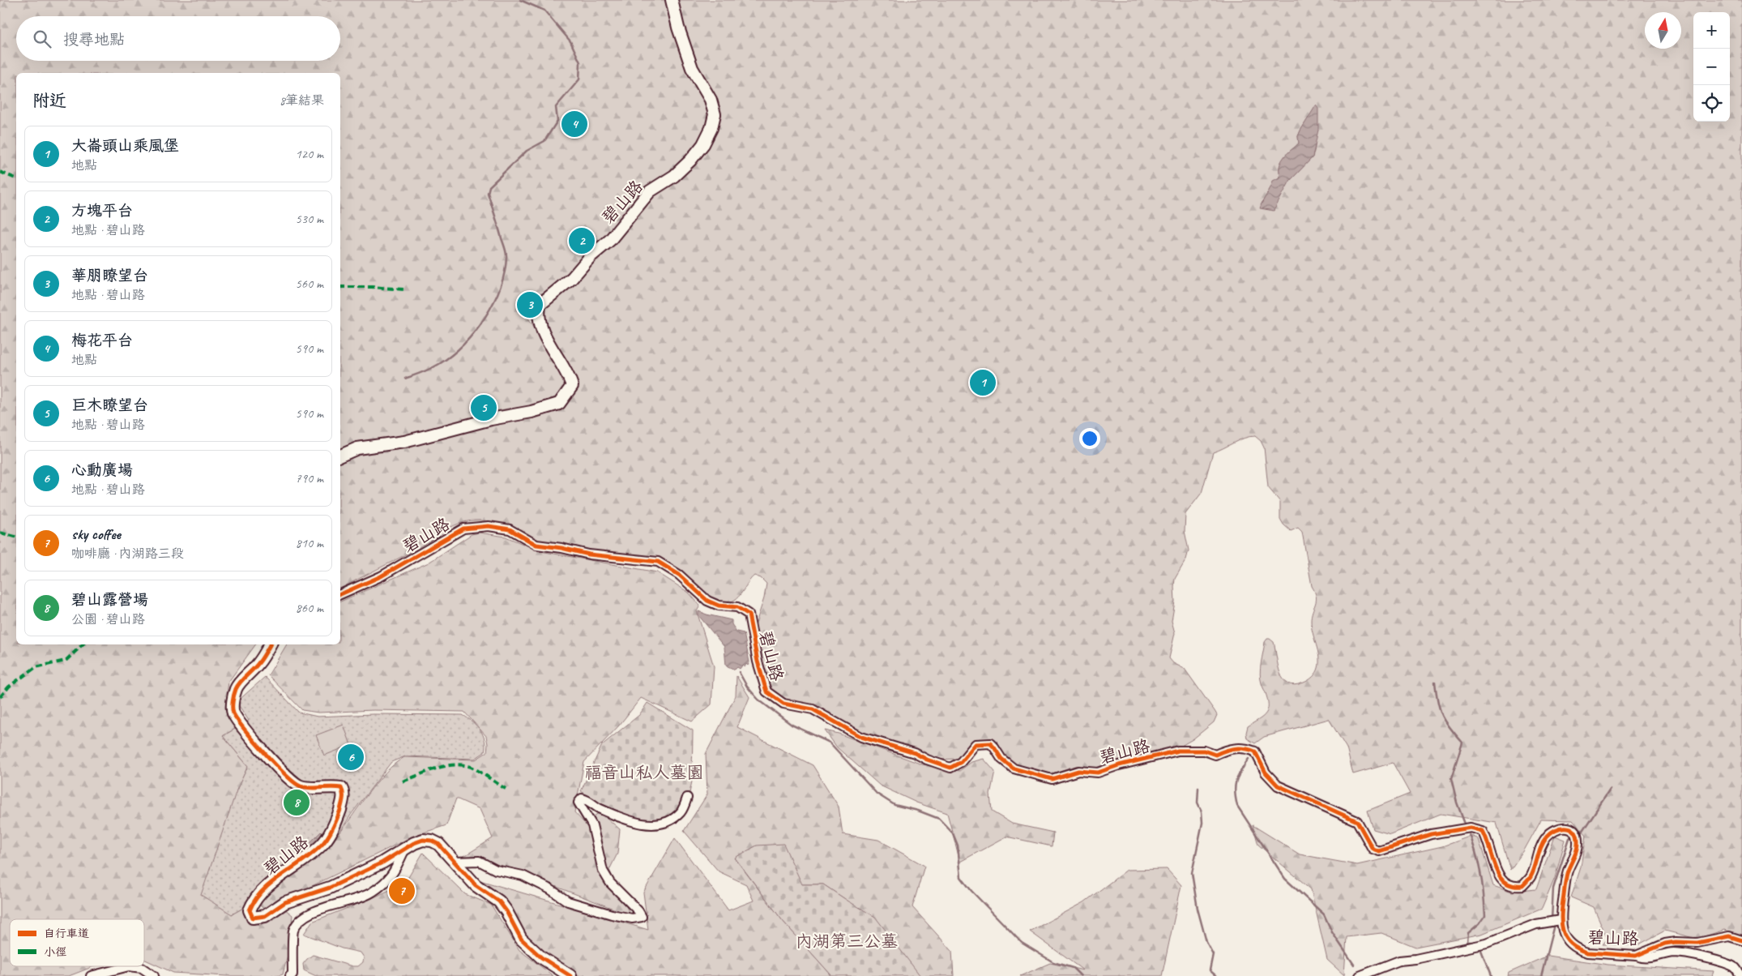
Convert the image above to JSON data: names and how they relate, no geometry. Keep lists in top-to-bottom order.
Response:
{
  "streets": {
    "street": ["碧山路"]
  },
  "parks": ["福音山私人墓園", "內湖第三公墓"],
  "legend": ["自行車道", "小徑"],
  "north": "top",
  "page": {
    "map_buttons": ["+", "−"],
    "search": "搜尋地點",
    "heading": ["附近", "8筆結果"],
    "pins": [
      "4",
      "2",
      "3",
      "1",
      "5",
      "6",
      "8",
      "7"
    ],
    "list": [
      {
        "mark": "1",
        "name": "大崙頭山乘風堡",
        "note": "地點",
        "value": "120 m"
      },
      {
        "mark": "2",
        "name": "方塊平台",
        "note": "地點 · 碧山路",
        "value": "530 m"
      },
      {
        "mark": "3",
        "name": "華朋瞭望台",
        "note": "地點 · 碧山路",
        "value": "560 m"
      },
      {
        "mark": "4",
        "name": "梅花平台",
        "note": "地點",
        "value": "590 m"
      },
      {
        "mark": "5",
        "name": "巨木瞭望台",
        "note": "地點 · 碧山路",
        "value": "590 m"
      },
      {
        "mark": "6",
        "name": "心動廣場",
        "note": "地點 · 碧山路",
        "value": "790 m"
      },
      {
        "mark": "7",
        "name": "sky coffee",
        "note": "咖啡廳 · 內湖路三段",
        "value": "810 m"
      },
      {
        "mark": "8",
        "name": "碧山露營場",
        "note": "公園 · 碧山路",
        "value": "860 m"
      }
    ]
  }
}
